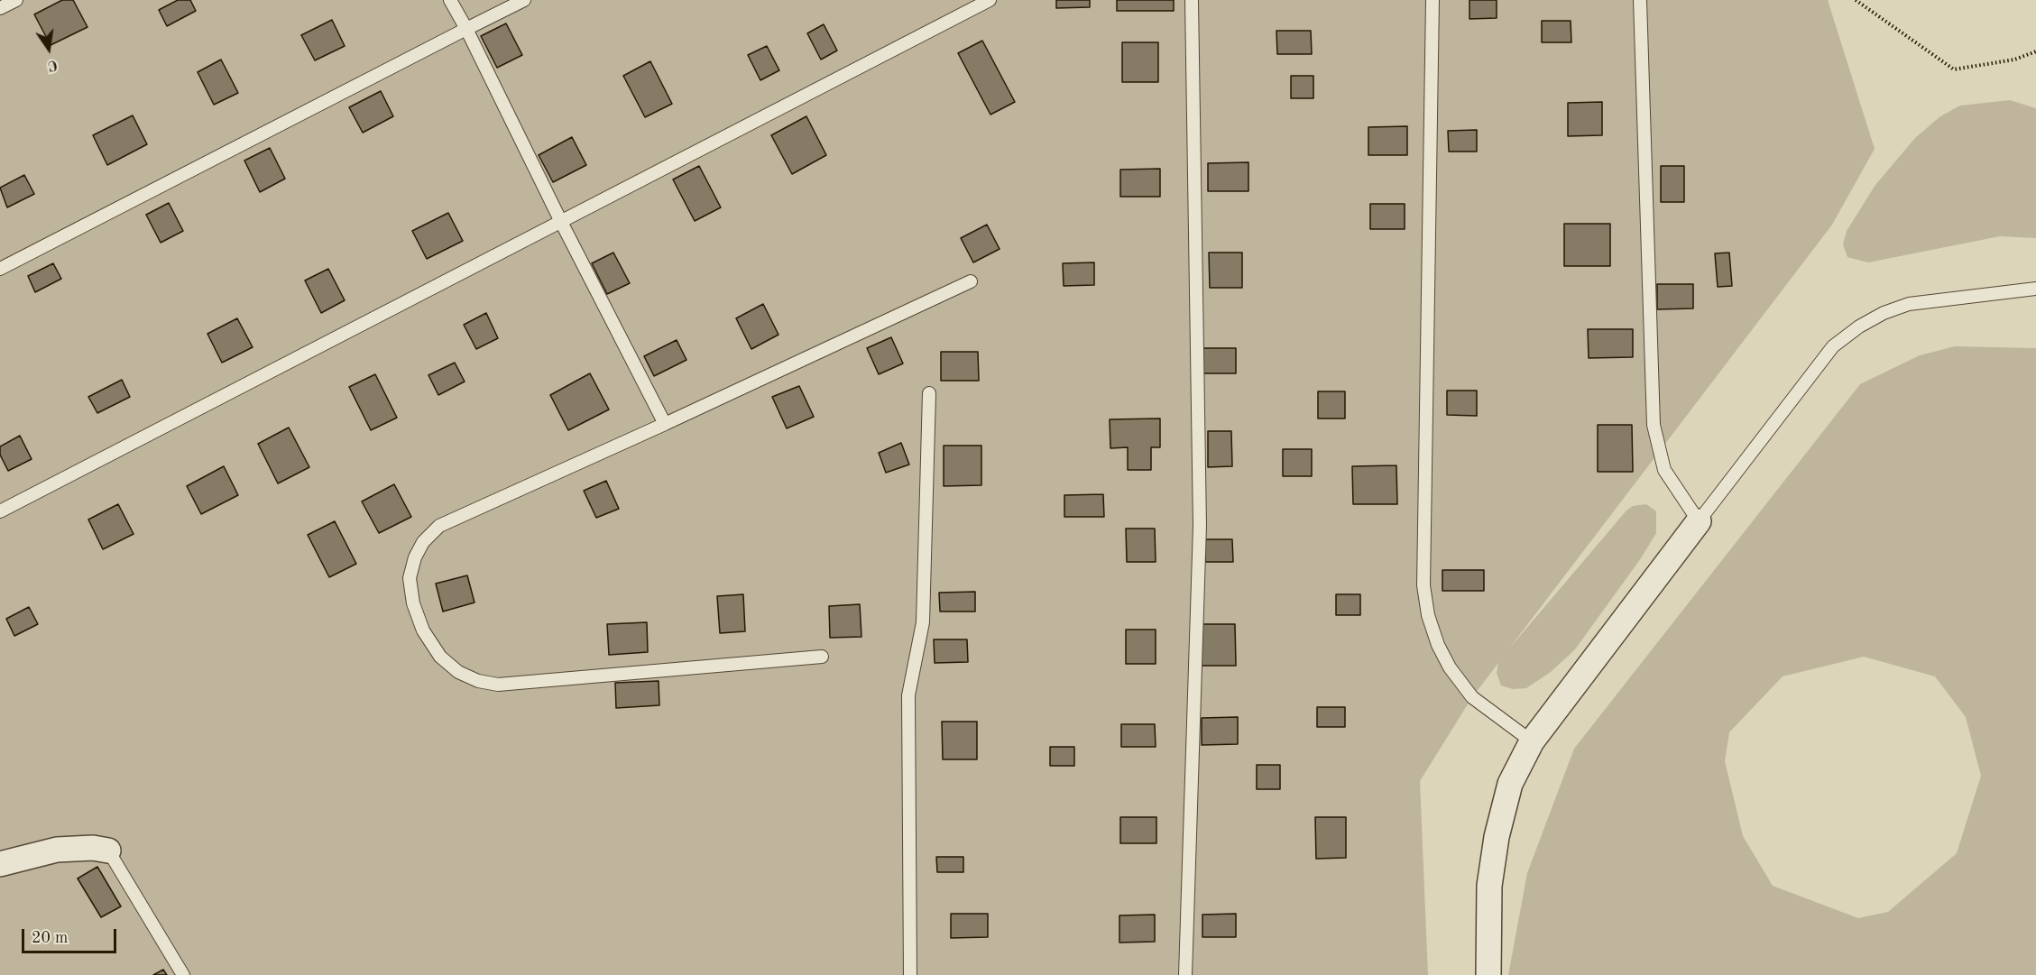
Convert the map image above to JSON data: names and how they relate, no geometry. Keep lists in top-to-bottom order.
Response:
{
  "scale_bar": "20 m",
  "north": "bottom"
}
